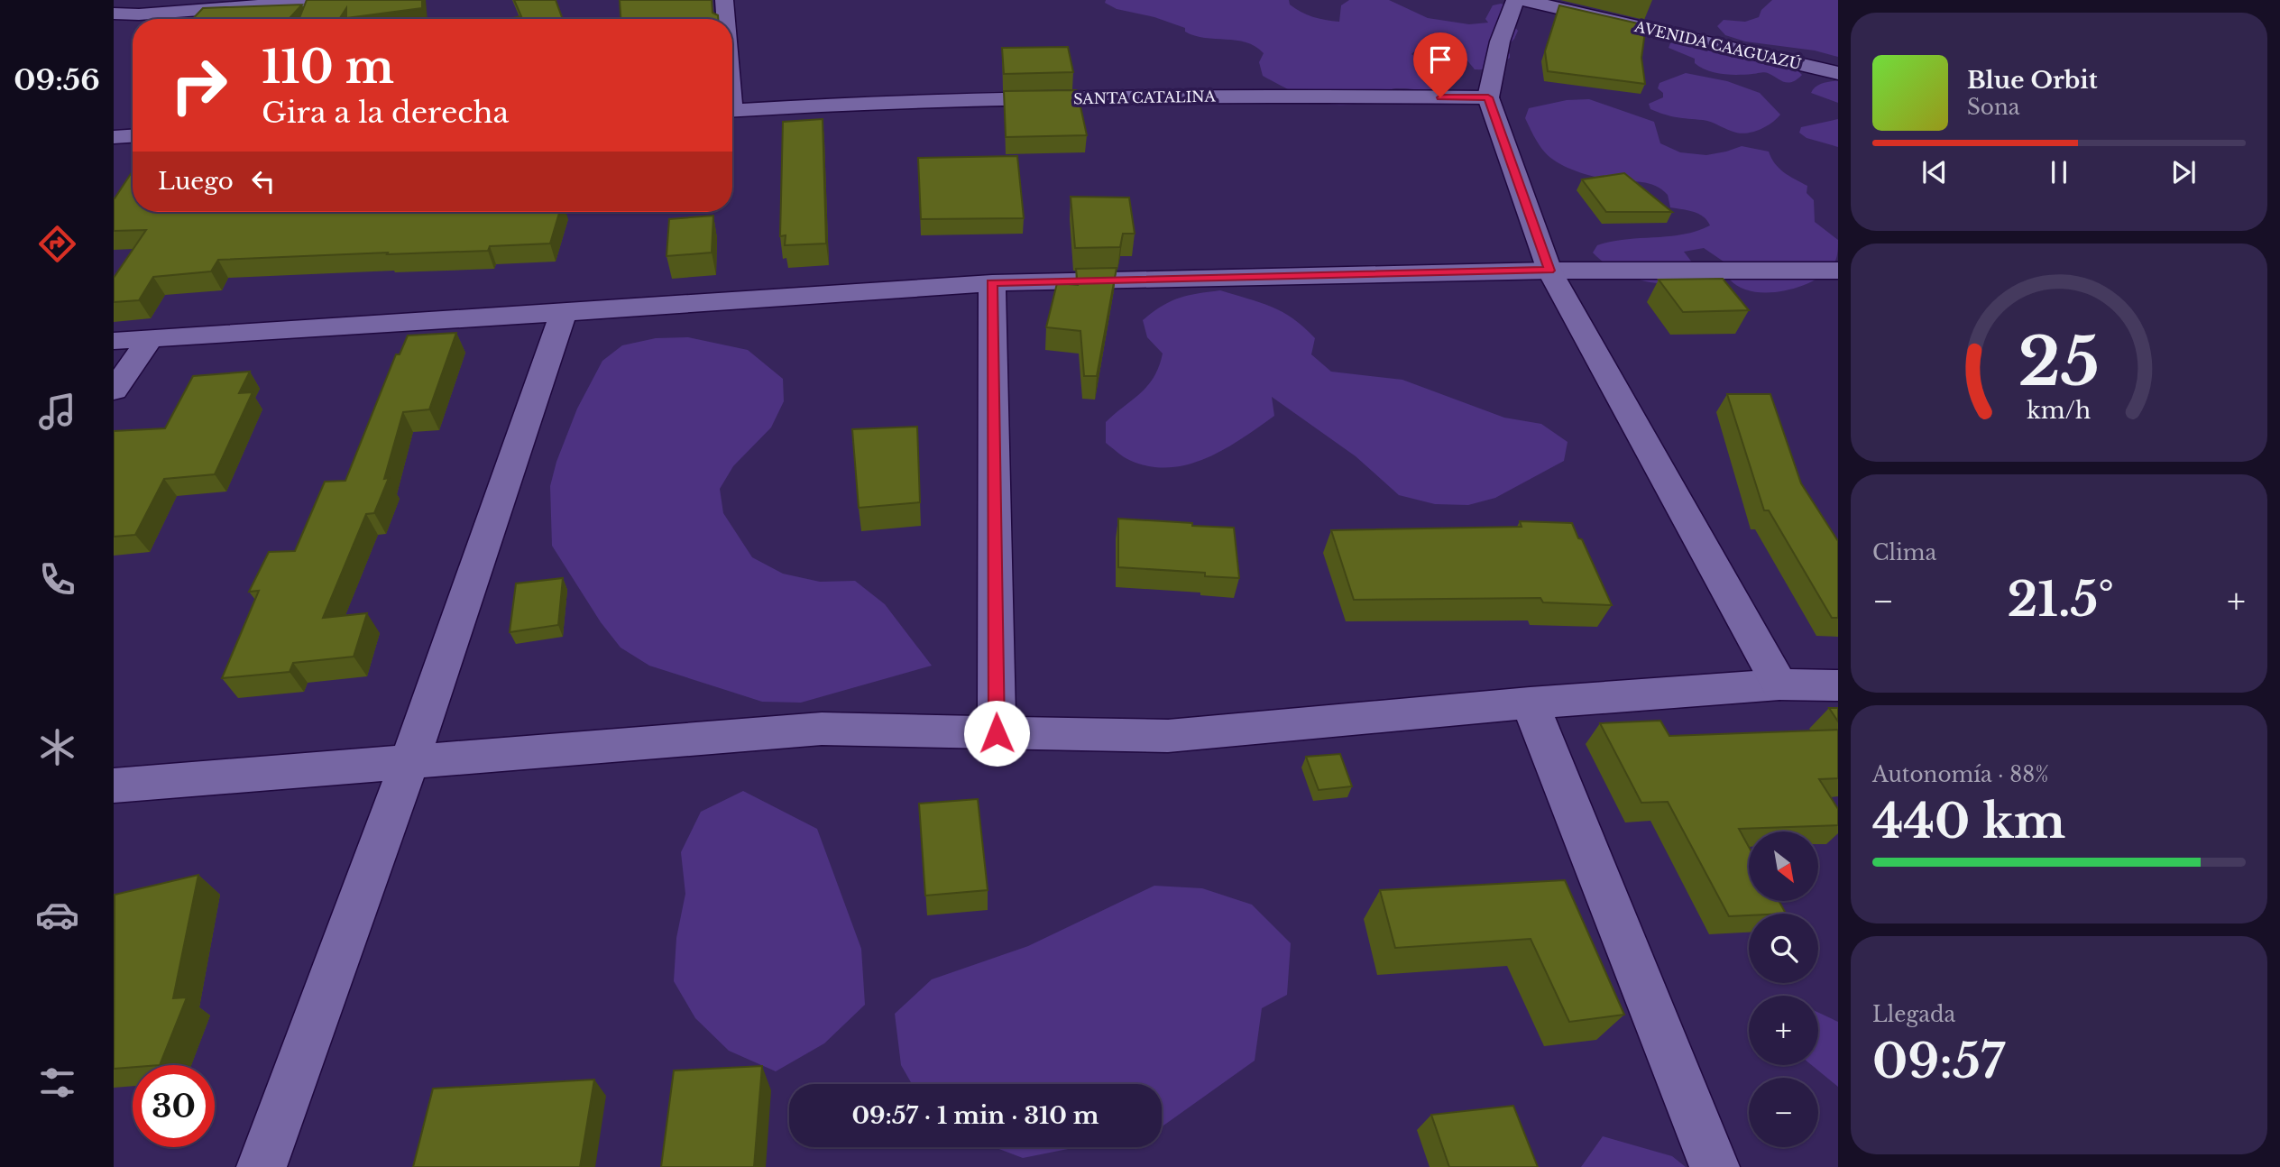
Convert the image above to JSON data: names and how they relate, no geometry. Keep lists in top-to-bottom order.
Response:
{
  "streets": {
    "street": ["AVENIDA CAAGUAZÚ", "SANTA CATALINA"]
  },
  "north": "bottom right",
  "page": {
    "tabs": "09:56",
    "turn": ["110 m", "Gira a la derecha"],
    "song": ["Blue Orbit", "Sona"],
    "then": "Luego",
    "tile": [
      "Clima",
      ["Autonomía · 88%", "440 km"],
      ["Llegada", "09:57"]
    ],
    "heat": ["−", "21.5°", "+"],
    "map_buttons": ["+", "−"],
    "limit": "30",
    "trip": "09:57 · 1 min · 310 m",
    "gauge": ["25", "km/h"]
  }
}
